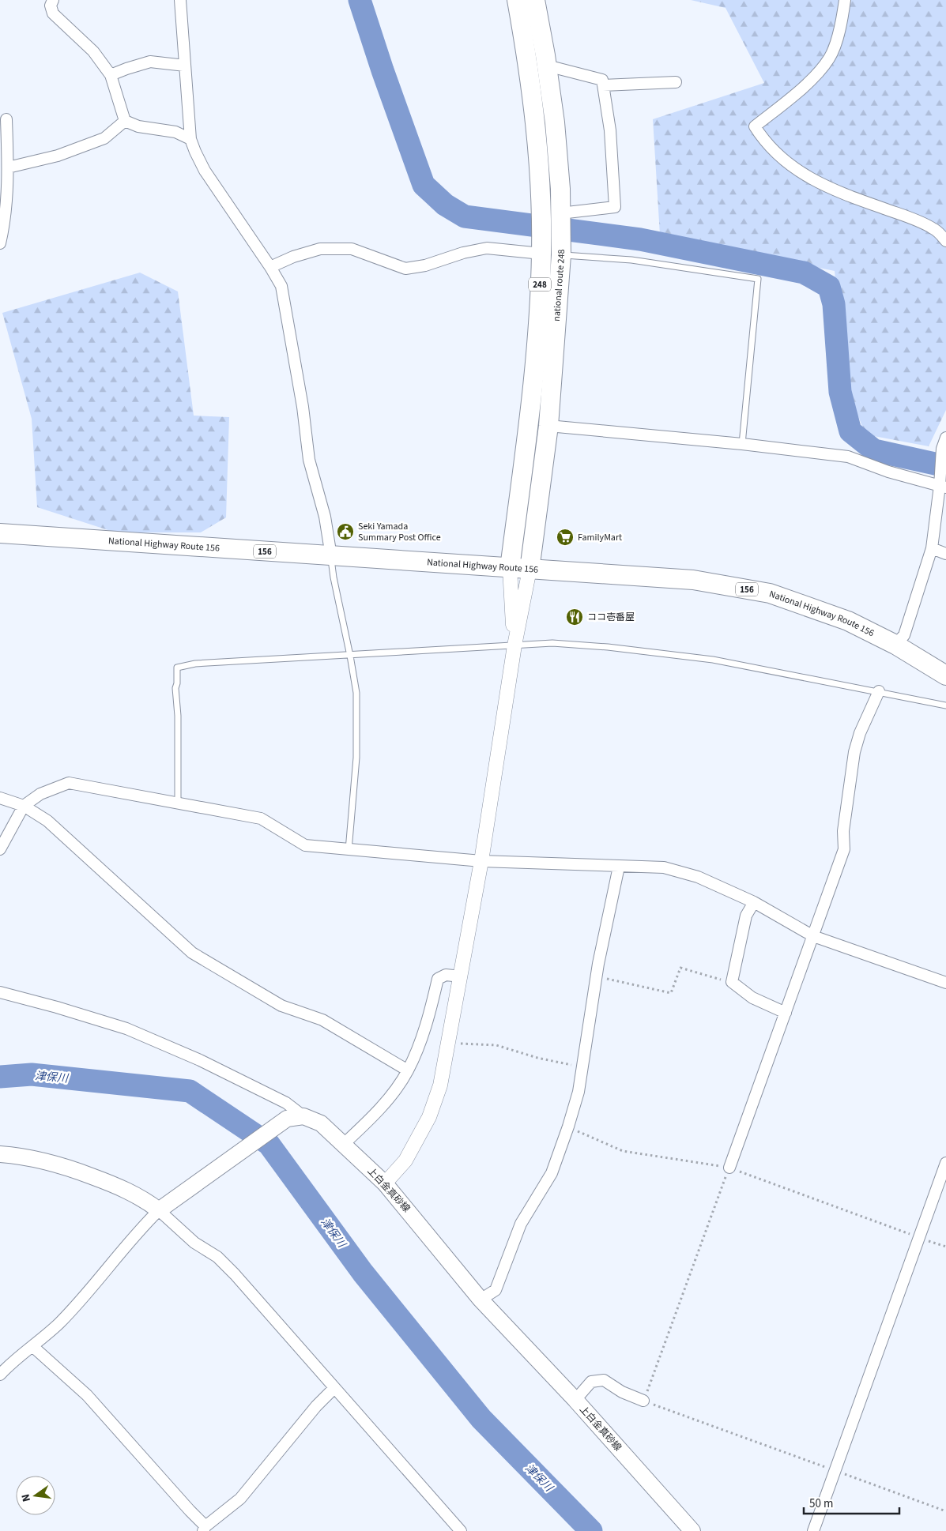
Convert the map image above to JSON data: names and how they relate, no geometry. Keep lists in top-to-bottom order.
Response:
{
  "streets": {
    "highway": [
      "248",
      "national route 248",
      "National Highway Route 156",
      "156"
    ],
    "main road": ["上白金真砂線"]
  },
  "crossings": [
    ["national route 248", "National Highway Route 156"]
  ],
  "water": ["津保川"],
  "places": {
    "public building": ["Seki Yamada Summary Post Office"],
    "supermarket": ["FamilyMart"],
    "restaurant": ["ココ壱番屋"]
  },
  "scale_bar": "50 m",
  "north": "left"
}
